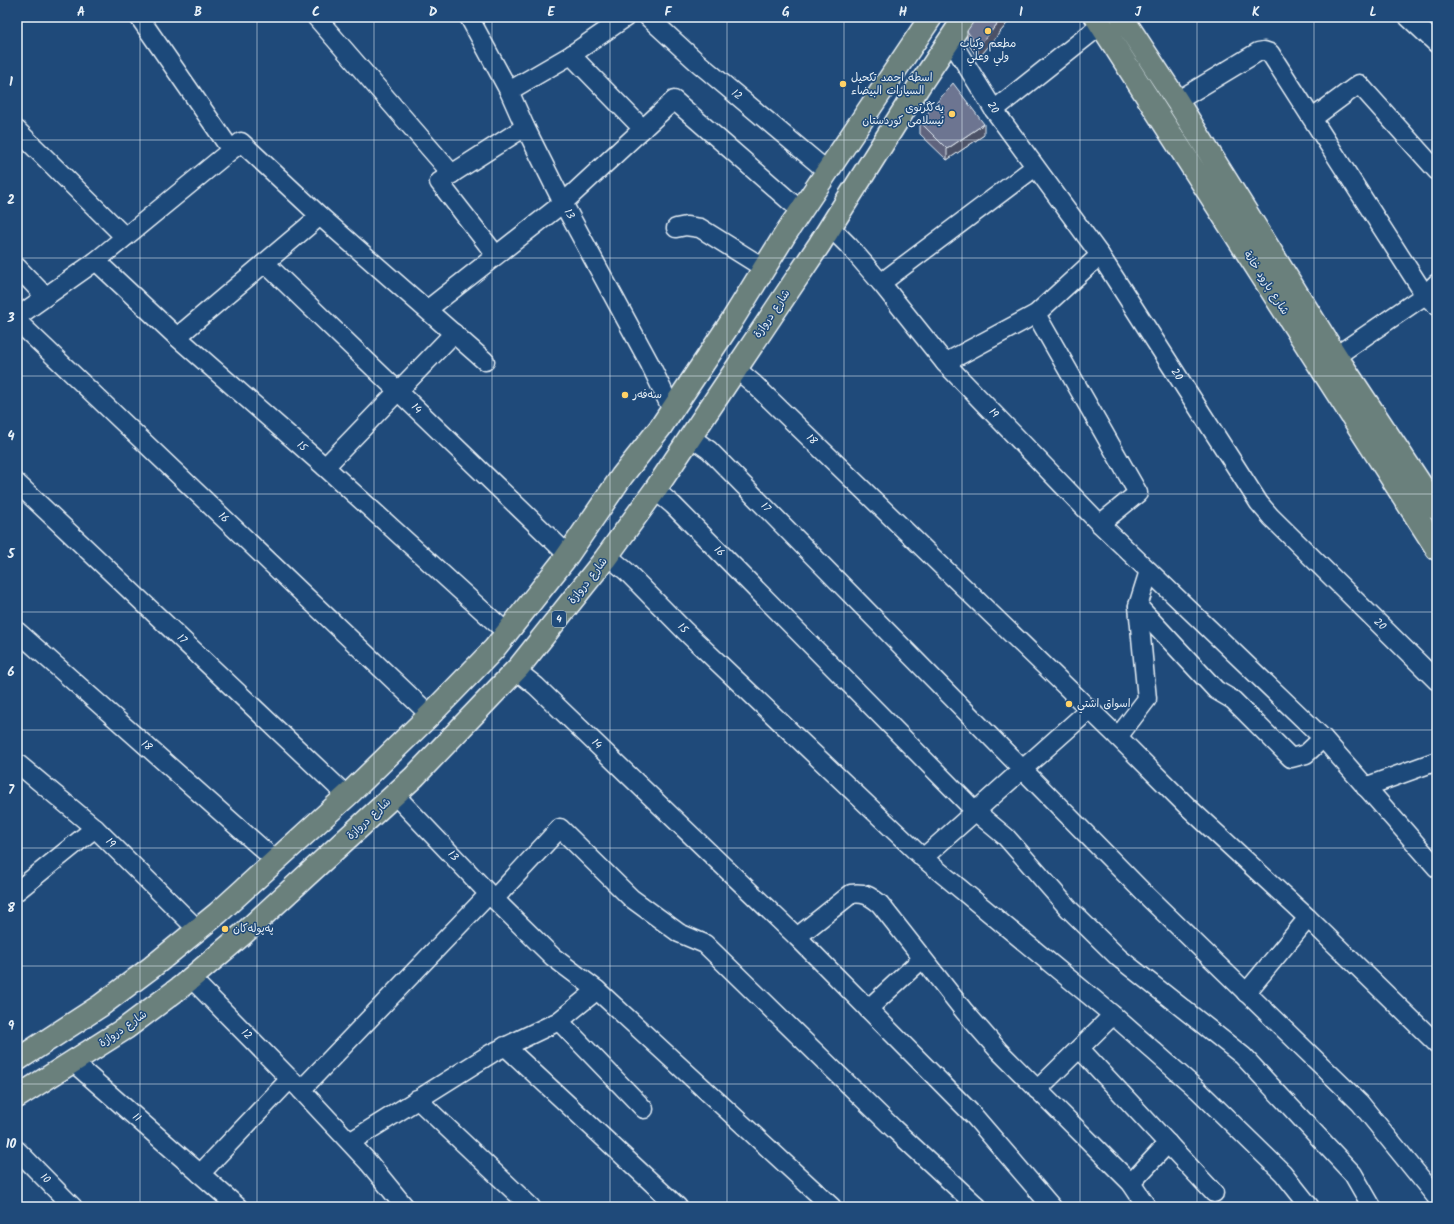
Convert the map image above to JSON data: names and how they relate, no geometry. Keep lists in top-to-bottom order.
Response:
{
  "streets": {
    "main road": ["شارع بارود خانة", "شارع دروازة", "4"],
    "street": [
      "12",
      "20",
      "13",
      "14",
      "19",
      "18",
      "15",
      "17",
      "16",
      "11",
      "10"
    ]
  },
  "crossings": [
    ["12", "شارع دروازة"],
    ["20", "شارع دروازة"],
    ["13", "شارع دروازة"],
    ["شارع دروازة", "14"],
    ["شارع دروازة", "19"],
    ["شارع دروازة", "18"],
    ["شارع دروازة", "15"],
    ["شارع دروازة", "17"],
    ["شارع دروازة", "16"],
    ["شارع دروازة", "11"]
  ],
  "places": [
    "مطعم وكباب ولي وعلي",
    "اسطه احمد تكحيل السيارات البيضاء",
    "یەکگرتوی ئیسلامی کوردستان",
    "سەفەر",
    "اسواق اشتي",
    "پەپولەکان"
  ],
  "grid": {
    "columns": [
      "A",
      "B",
      "C",
      "D",
      "E",
      "F",
      "G",
      "H",
      "I",
      "J",
      "K",
      "L"
    ],
    "rows": [
      "1",
      "2",
      "3",
      "4",
      "5",
      "6",
      "7",
      "8",
      "9",
      "10"
    ]
  }
}
